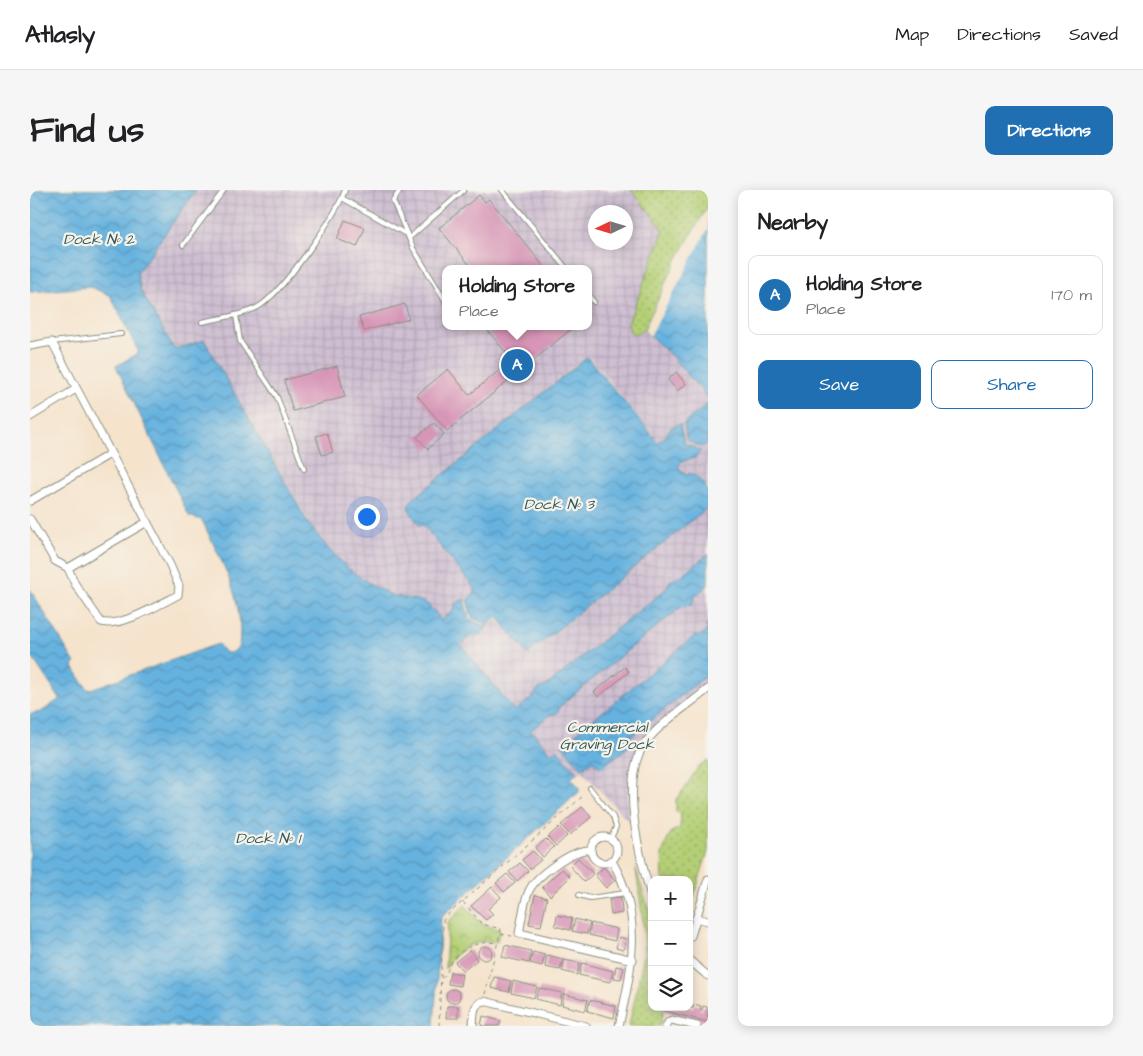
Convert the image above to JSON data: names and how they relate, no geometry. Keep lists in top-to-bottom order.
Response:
{
  "water": [
    "Dock Nº 2",
    "Dock Nº 3",
    "Commercial Graving Dock",
    "Dock Nº 1"
  ],
  "north": "left",
  "page": {
    "header": "Atlasly",
    "nav": ["Map", "Directions", "Saved"],
    "title": "Find us",
    "buttons": [
      "Directions",
      ["Save", "Share"]
    ],
    "heading": "Nearby",
    "list": [
      {
        "mark": "A",
        "name": "Holding Store",
        "note": "Place",
        "value": "170 m"
      }
    ],
    "popup": ["Holding Store", "Place"],
    "pins": "A",
    "map_buttons": ["+", "−"]
  }
}
